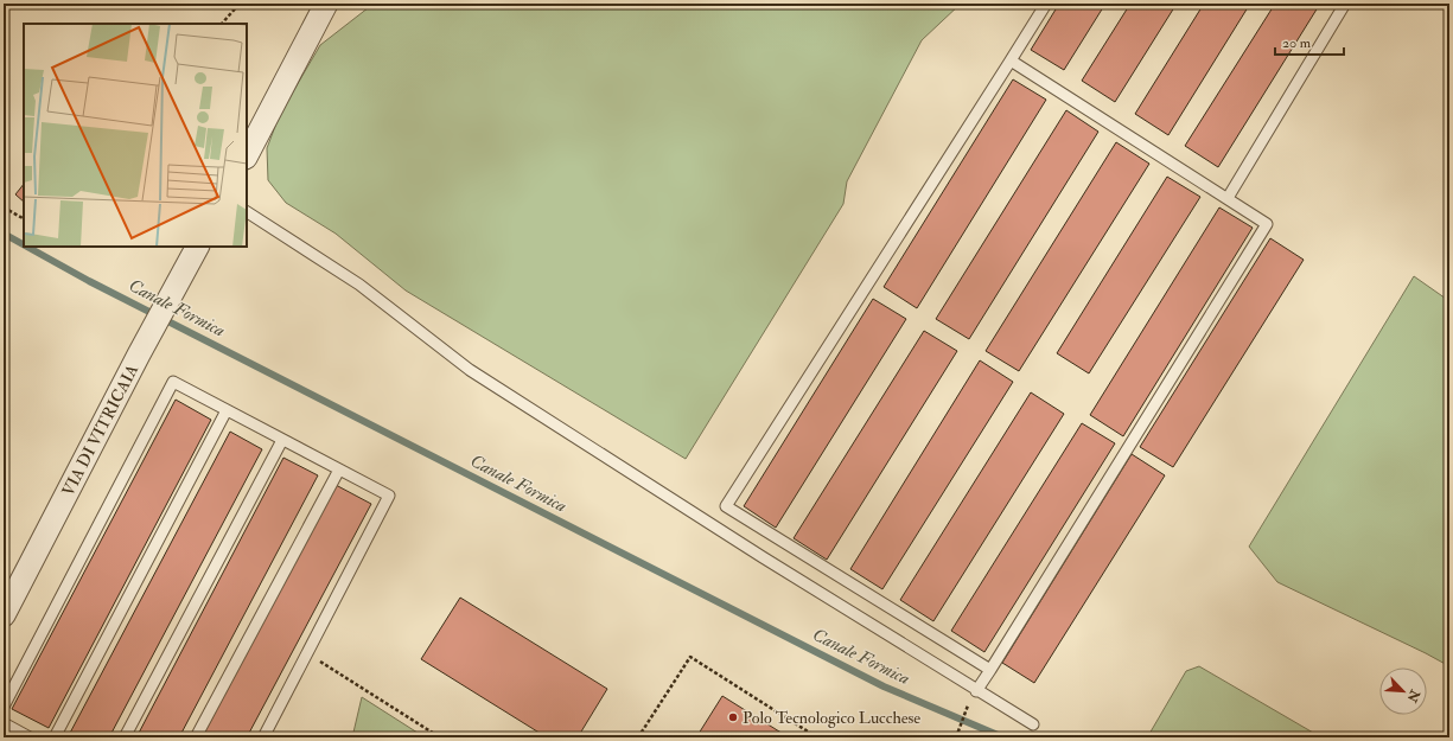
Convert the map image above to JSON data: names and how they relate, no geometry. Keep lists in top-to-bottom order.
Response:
{
  "streets": {
    "street": ["VIA DI VITRICAIA"]
  },
  "water": ["Canale Formica"],
  "places": ["Polo Tecnologico Lucchese"],
  "scale_bar": "20 m",
  "north": "bottom right"
}
